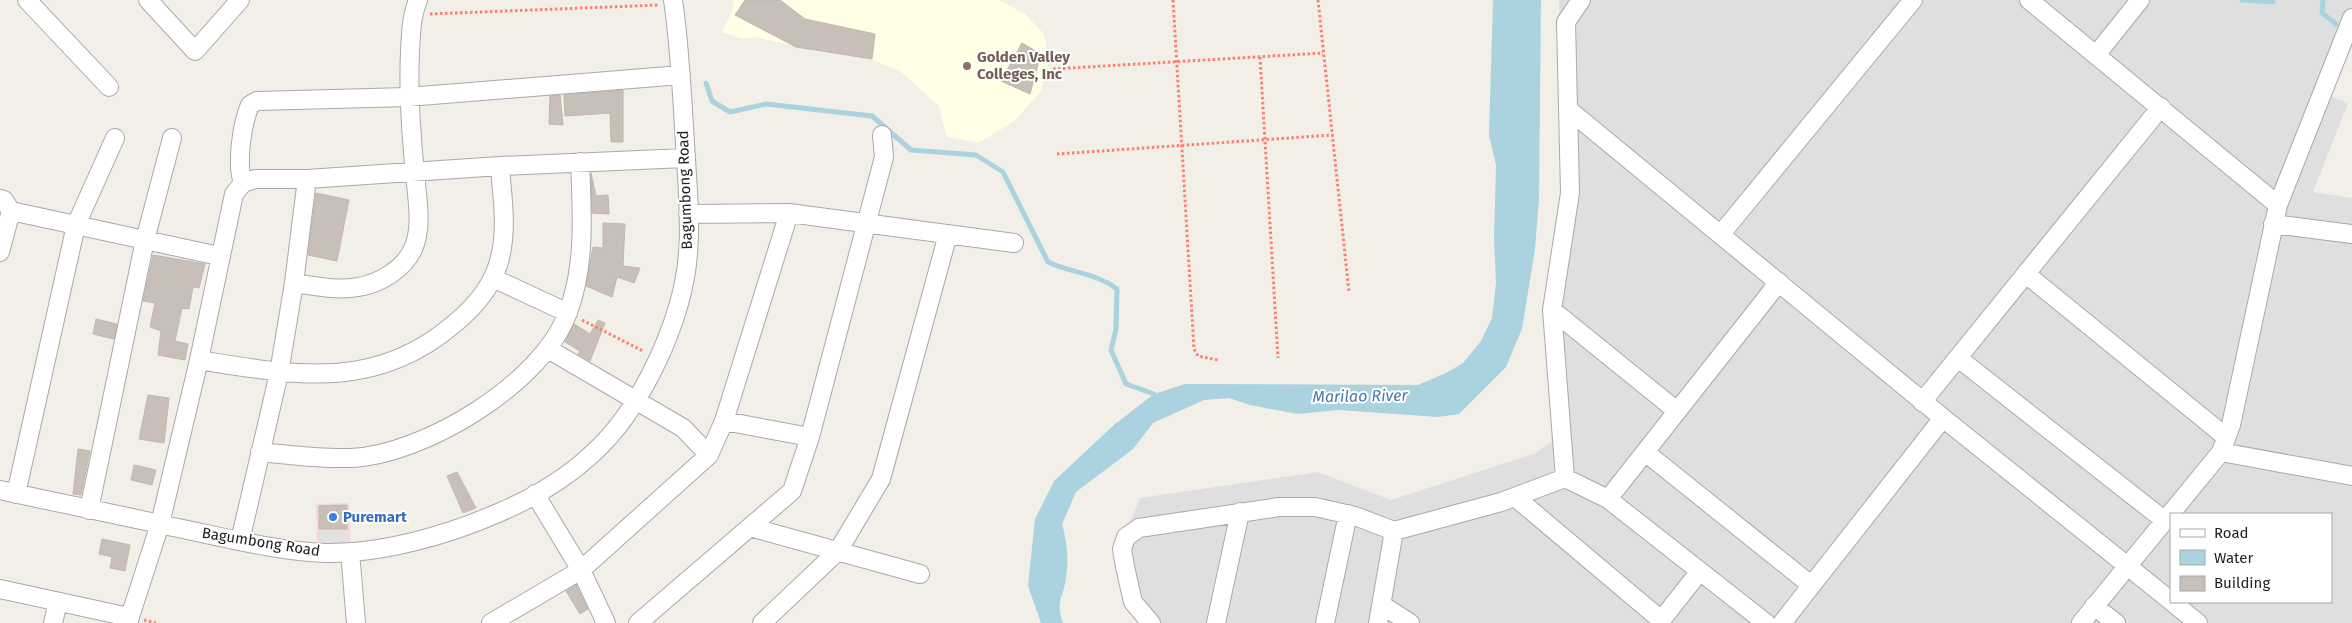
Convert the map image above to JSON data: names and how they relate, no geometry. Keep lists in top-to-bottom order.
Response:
{
  "streets": {
    "street": ["Bagumbong Road"]
  },
  "water": ["Marilao River"],
  "places": ["Golden Valley Colleges, Inc", "Puremart"],
  "legend": ["Road", "Water", "Building"]
}
